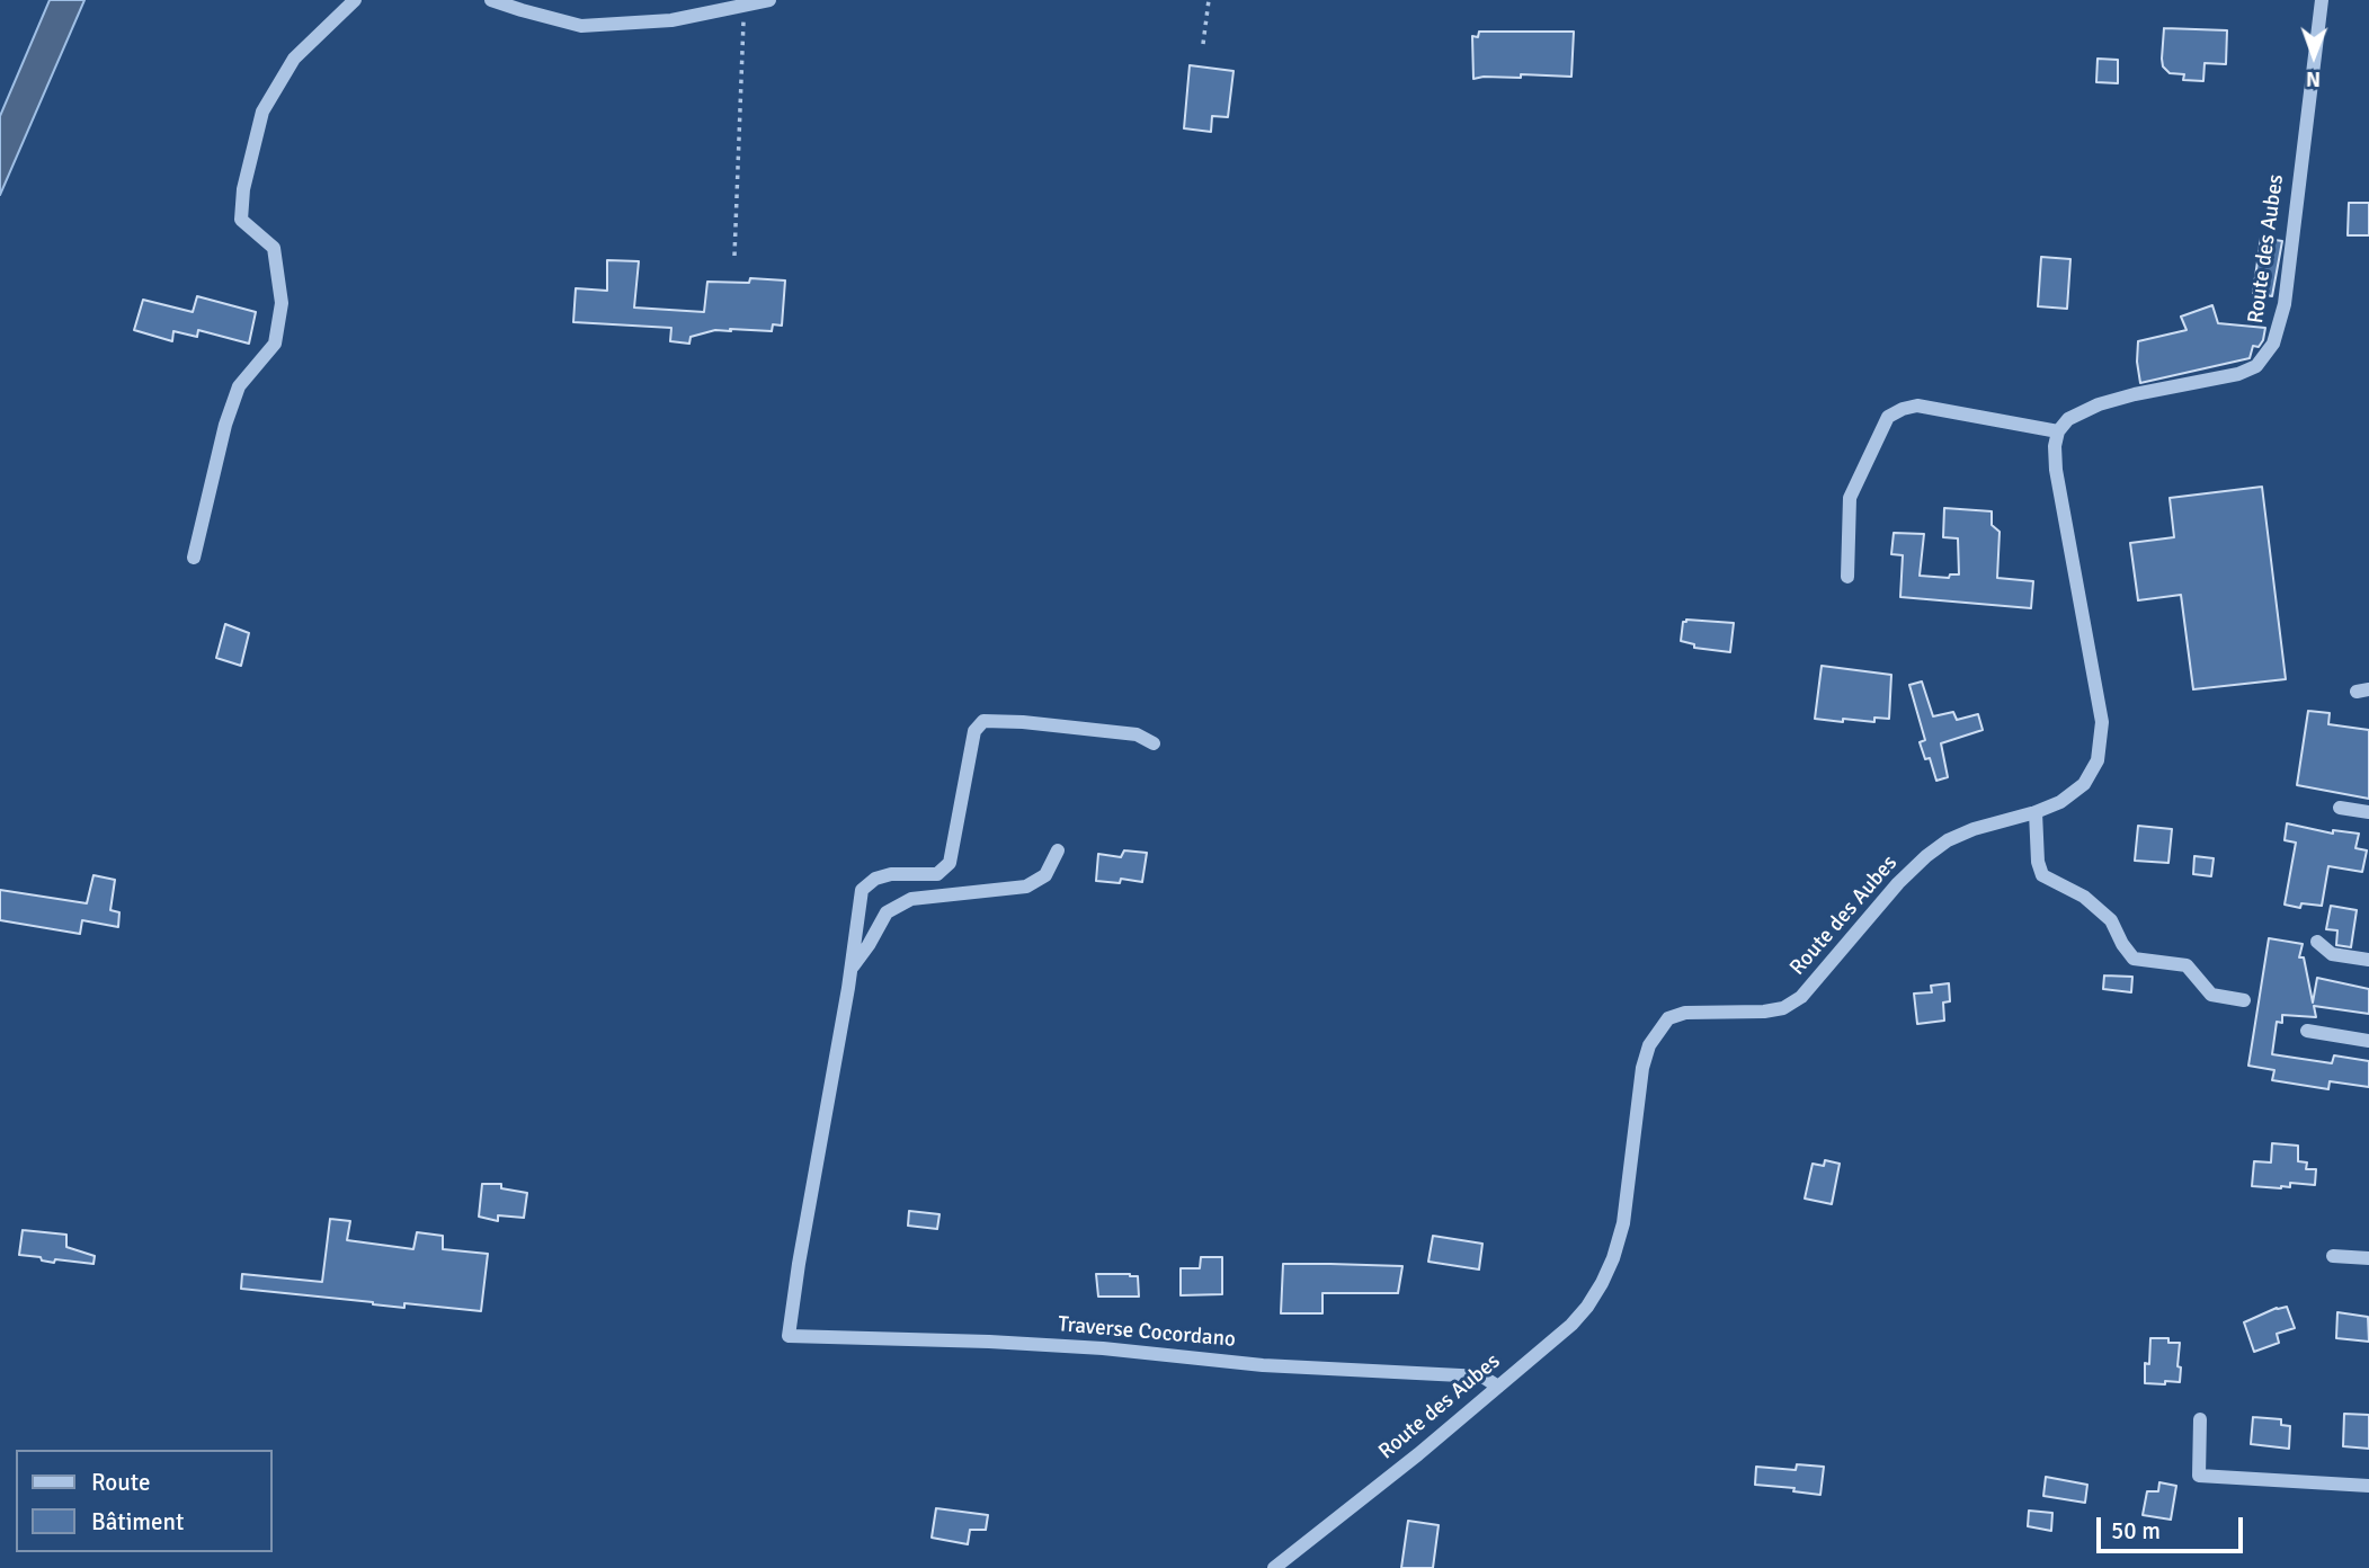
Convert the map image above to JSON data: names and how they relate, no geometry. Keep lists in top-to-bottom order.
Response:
{
  "streets": {
    "street": ["Route des Aubes", "Traverse Cocordano"]
  },
  "crossings": [
    ["Route des Aubes", "Traverse Cocordano"]
  ],
  "legend": ["Route", "Bâtiment"],
  "scale_bar": "50 m",
  "north": "bottom"
}
